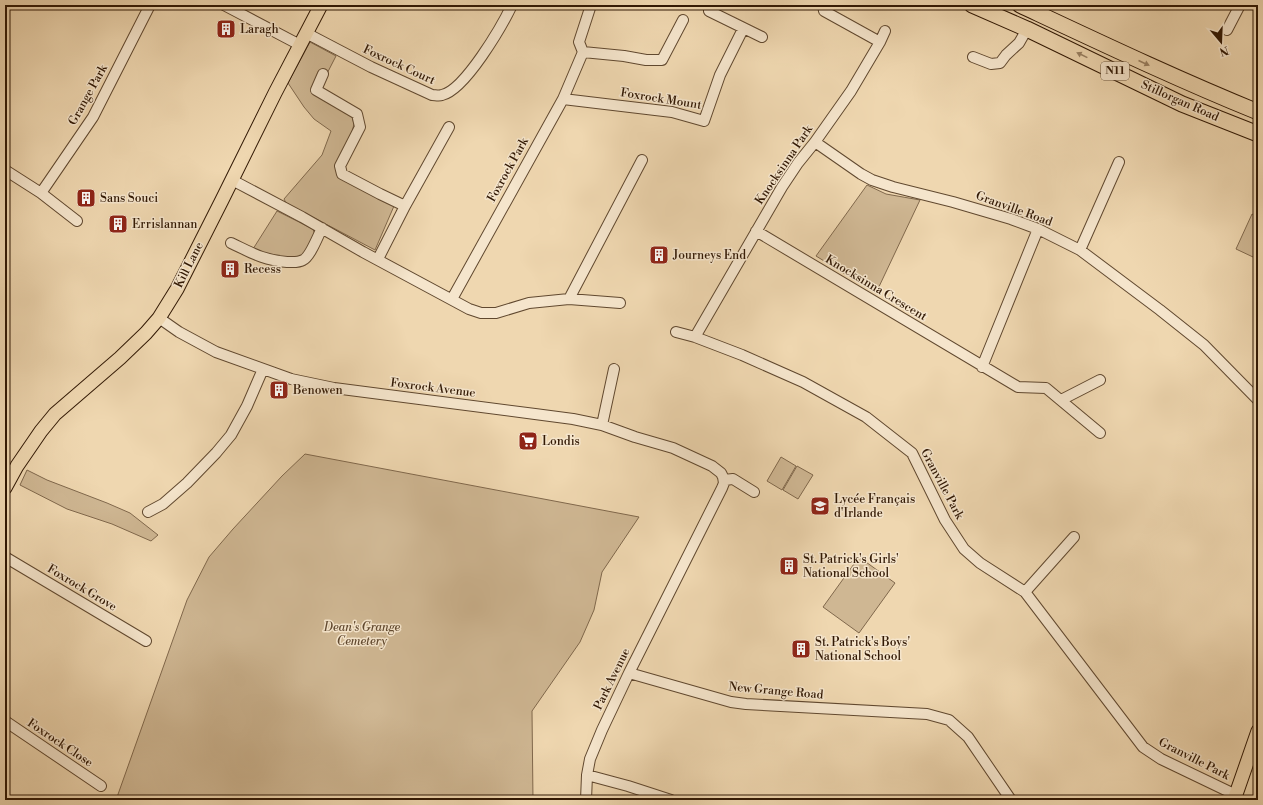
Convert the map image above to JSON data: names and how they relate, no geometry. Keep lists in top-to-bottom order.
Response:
{
  "streets": {
    "highway": ["N11", "Stillorgan Road"],
    "main road": ["Kill Lane"],
    "street": [
      "Foxrock Court",
      "Grange Park",
      "Foxrock Mount",
      "Knocksinna Park",
      "Foxrock Park",
      "Granville Road",
      "Knocksinna Crescent",
      "Foxrock Avenue",
      "Granville Park",
      "Foxrock Grove",
      "Park Avenue",
      "New Grange Road",
      "Foxrock Close"
    ]
  },
  "crossings": [
    ["Foxrock Court", "Kill Lane"],
    ["Foxrock Mount", "Foxrock Park"],
    ["Knocksinna Park", "Granville Road"],
    ["Knocksinna Park", "Knocksinna Crescent"],
    ["Knocksinna Park", "Granville Park"],
    ["Kill Lane", "Foxrock Avenue"],
    ["Foxrock Avenue", "Park Avenue"],
    ["Park Avenue", "New Grange Road"]
  ],
  "parks": ["Dean's Grange Cemetery"],
  "places": {
    "building": [
      "Laragh",
      "Sans Souci",
      "Errislannan",
      "Journeys End",
      "Recess",
      "Benowen",
      "St. Patrick's Girls' National School",
      "St. Patrick's Boys' National School"
    ],
    "supermarket": ["Londis"],
    "school or university": ["Lycée Français d'Irlande"]
  },
  "north": "bottom"
}
